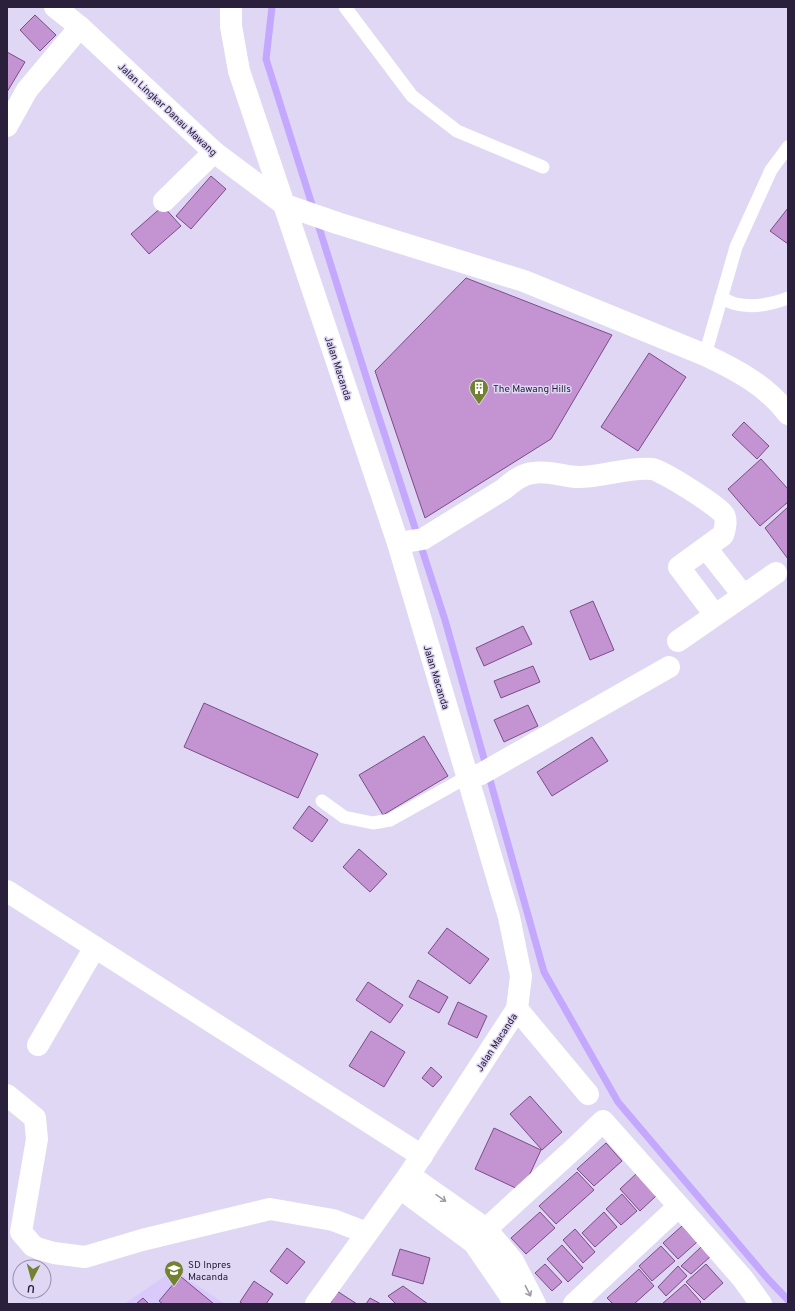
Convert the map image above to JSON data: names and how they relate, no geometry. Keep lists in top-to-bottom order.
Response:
{
  "streets": {
    "street": ["Jalan Lingkar Danau Mawang", "Jalan Macanda"]
  },
  "crossings": [
    ["Jalan Lingkar Danau Mawang", "Jalan Macanda"]
  ],
  "places": {
    "building": ["The Mawang Hills"],
    "school or university": ["SD Inpres Macanda"]
  },
  "north": "bottom"
}
